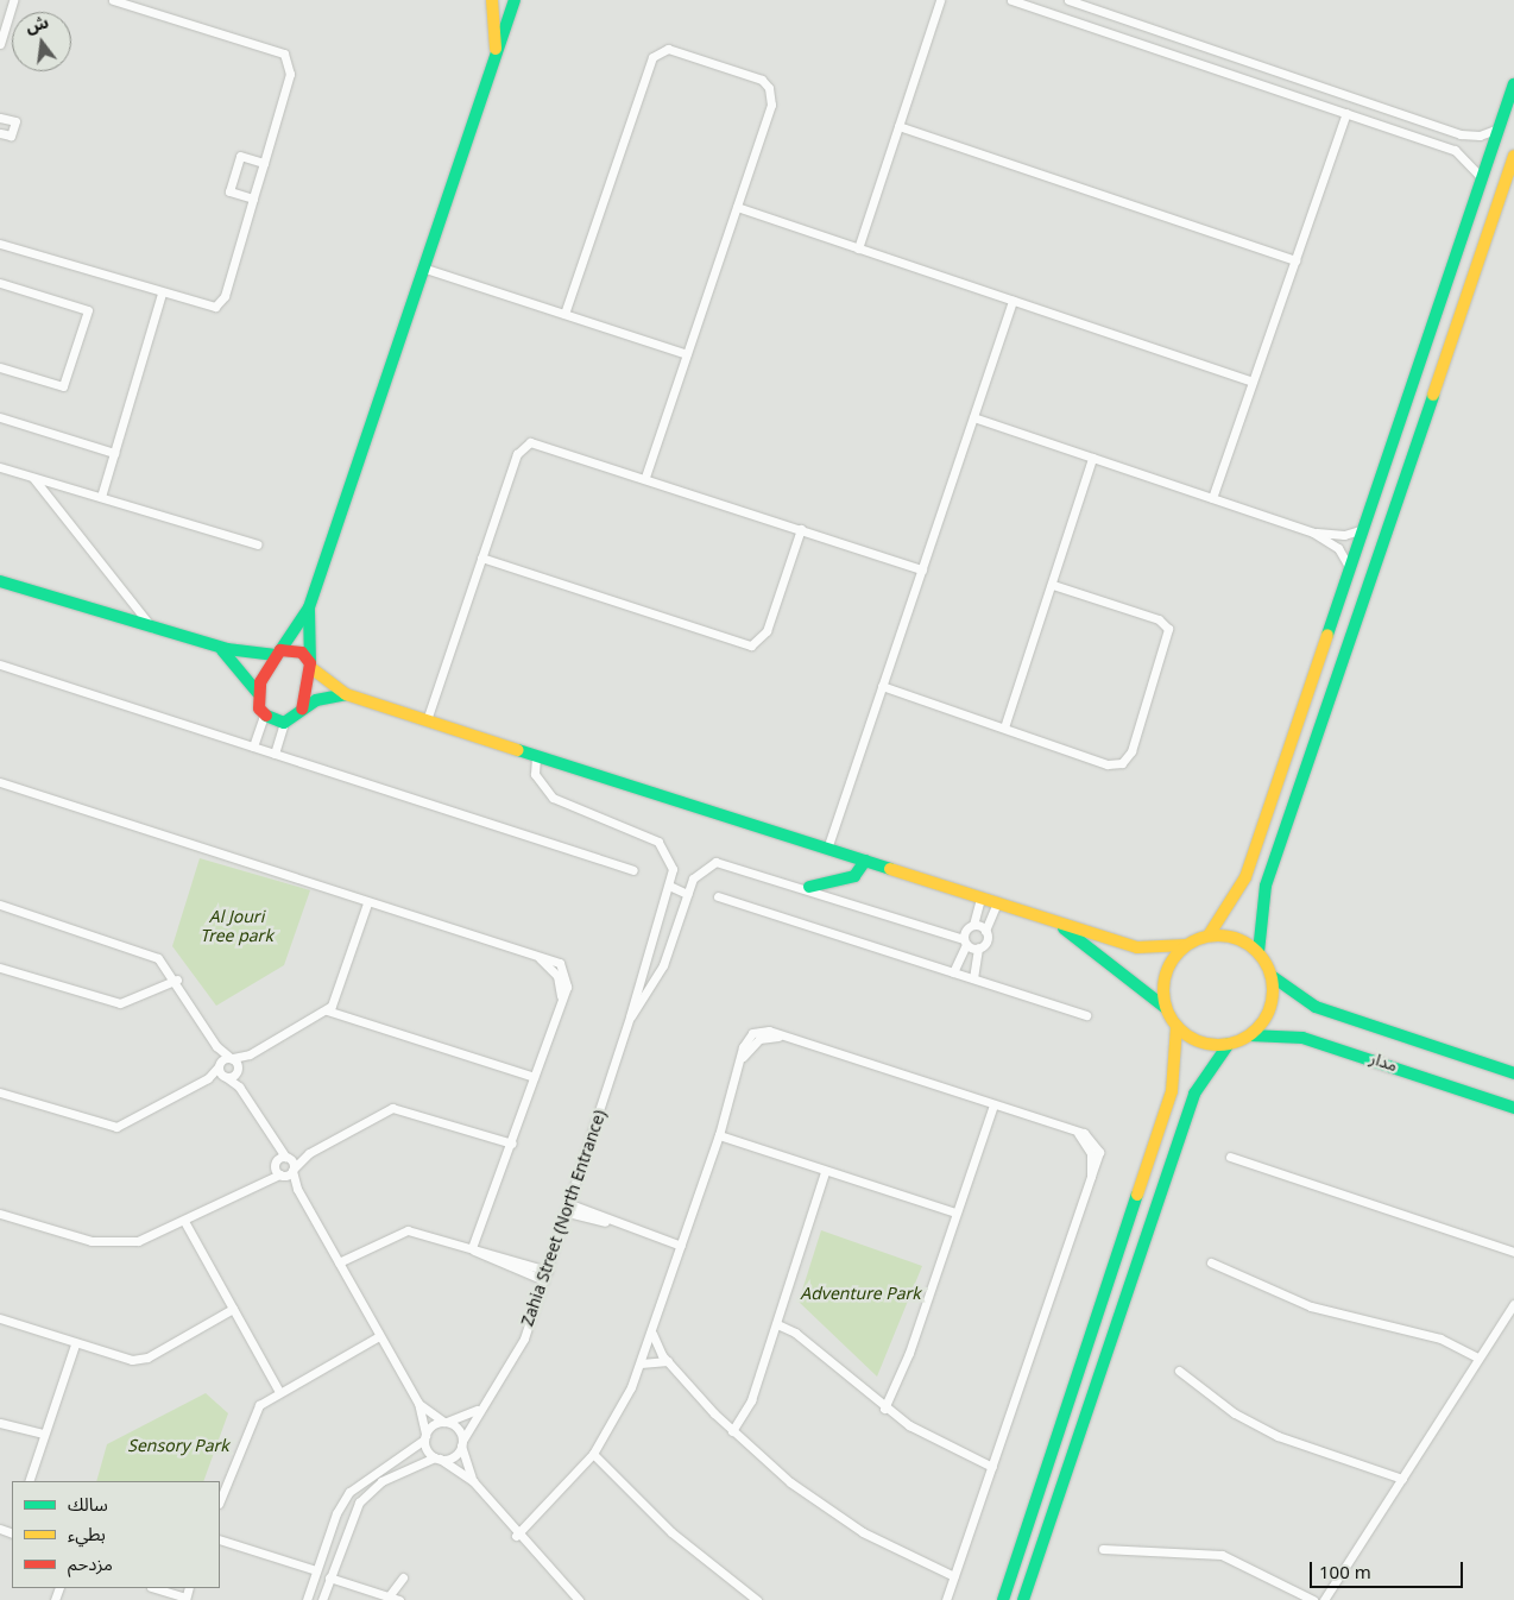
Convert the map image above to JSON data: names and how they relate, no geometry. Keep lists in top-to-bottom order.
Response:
{
  "streets": {
    "street": ["مدار", "Zahia Street (North Entrance)"]
  },
  "parks": ["Al Jouri Tree park", "Adventure Park", "Sensory Park"],
  "legend": ["سالك", "بطيء", "مزدحم"],
  "scale_bar": "100 m",
  "north": "top"
}
